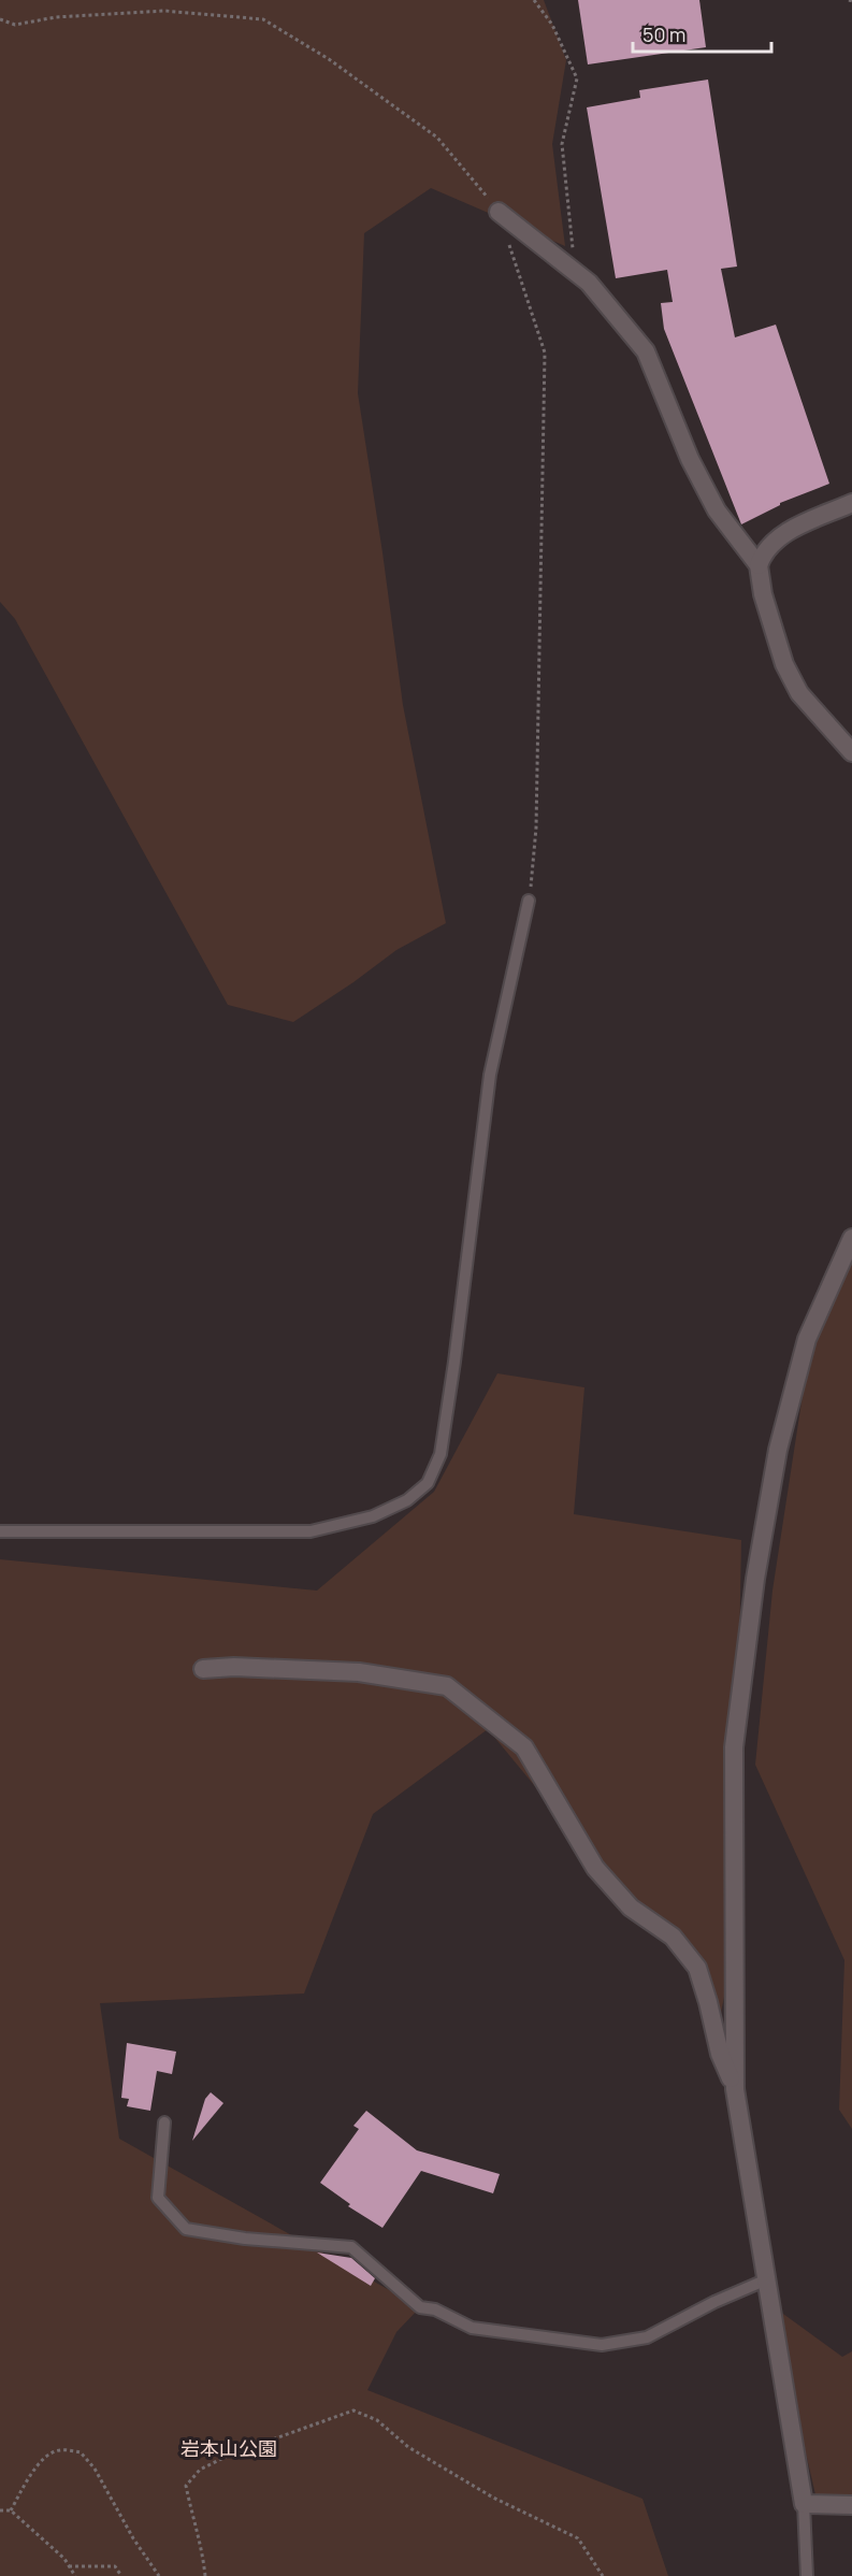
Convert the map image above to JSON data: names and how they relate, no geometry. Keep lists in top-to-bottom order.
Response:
{
  "parks": ["岩本山公園"],
  "scale_bar": "50 m"
}
